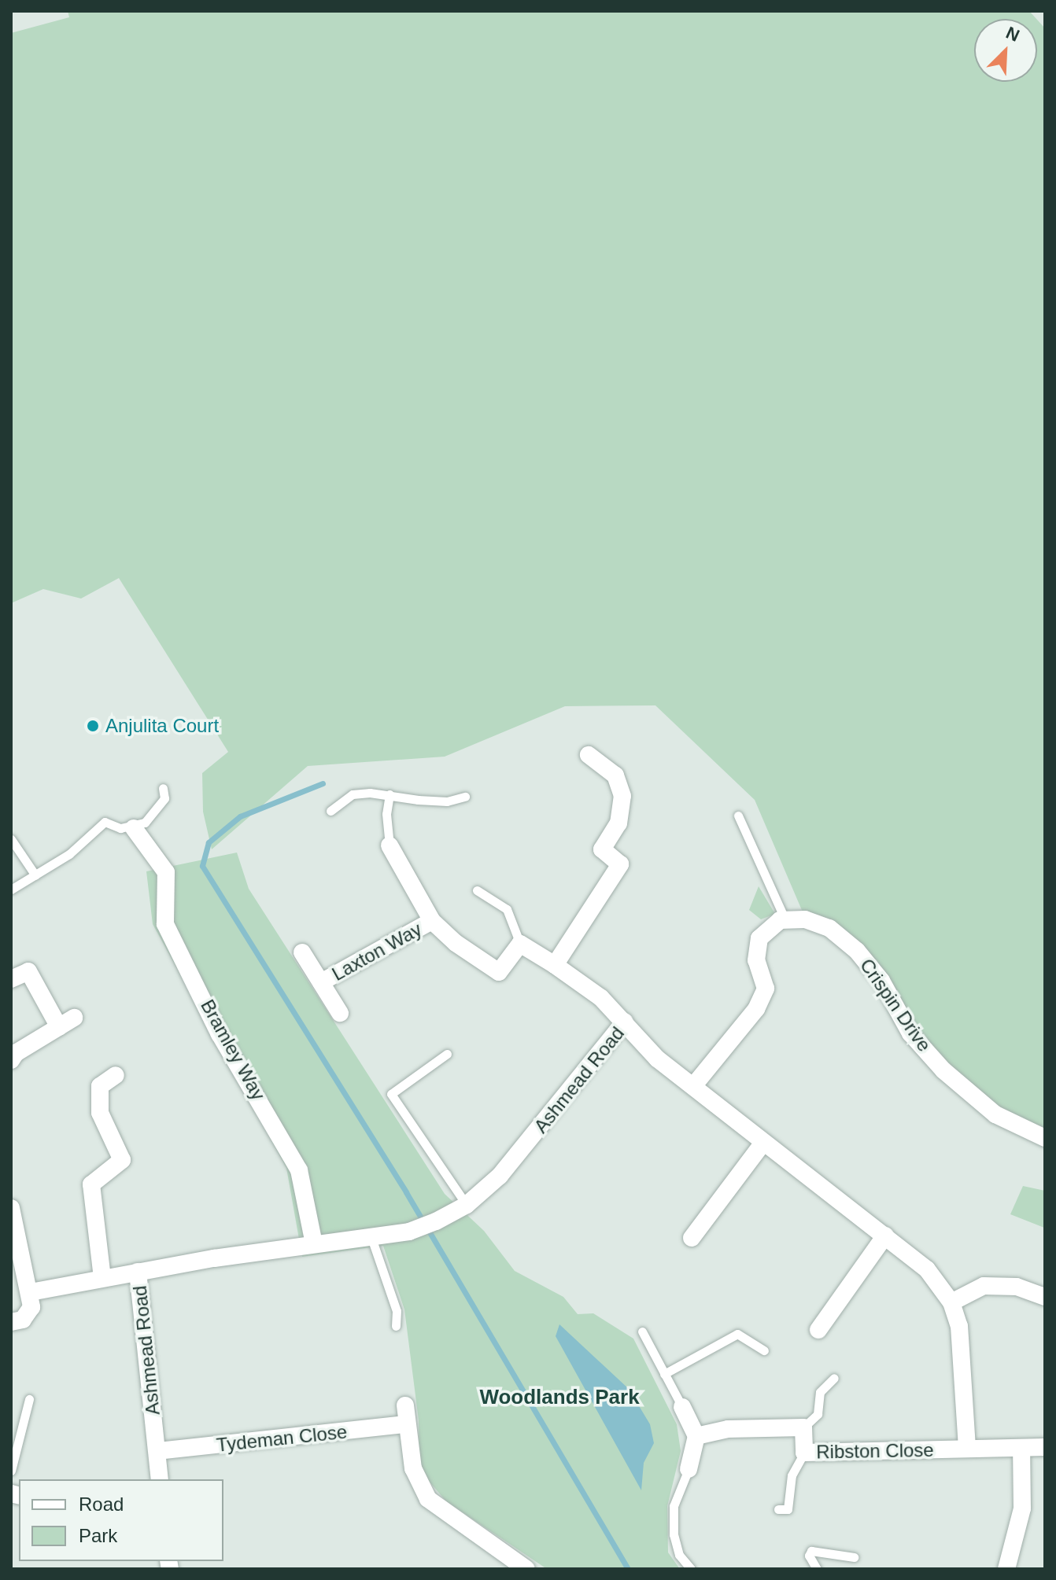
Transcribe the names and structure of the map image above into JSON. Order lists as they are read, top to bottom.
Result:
{
  "streets": {
    "street": [
      "Laxton Way",
      "Crispin Drive",
      "Bramley Way",
      "Ashmead Road",
      "Tydeman Close",
      "Ribston Close"
    ]
  },
  "crossings": [
    ["Bramley Way", "Ashmead Road"],
    ["Ashmead Road", "Tydeman Close"],
    ["Ashmead Road", "Ribston Close"]
  ],
  "districts": ["Woodlands Park"],
  "places": ["Anjulita Court"],
  "legend": ["Road", "Park"],
  "north": "top right"
}
